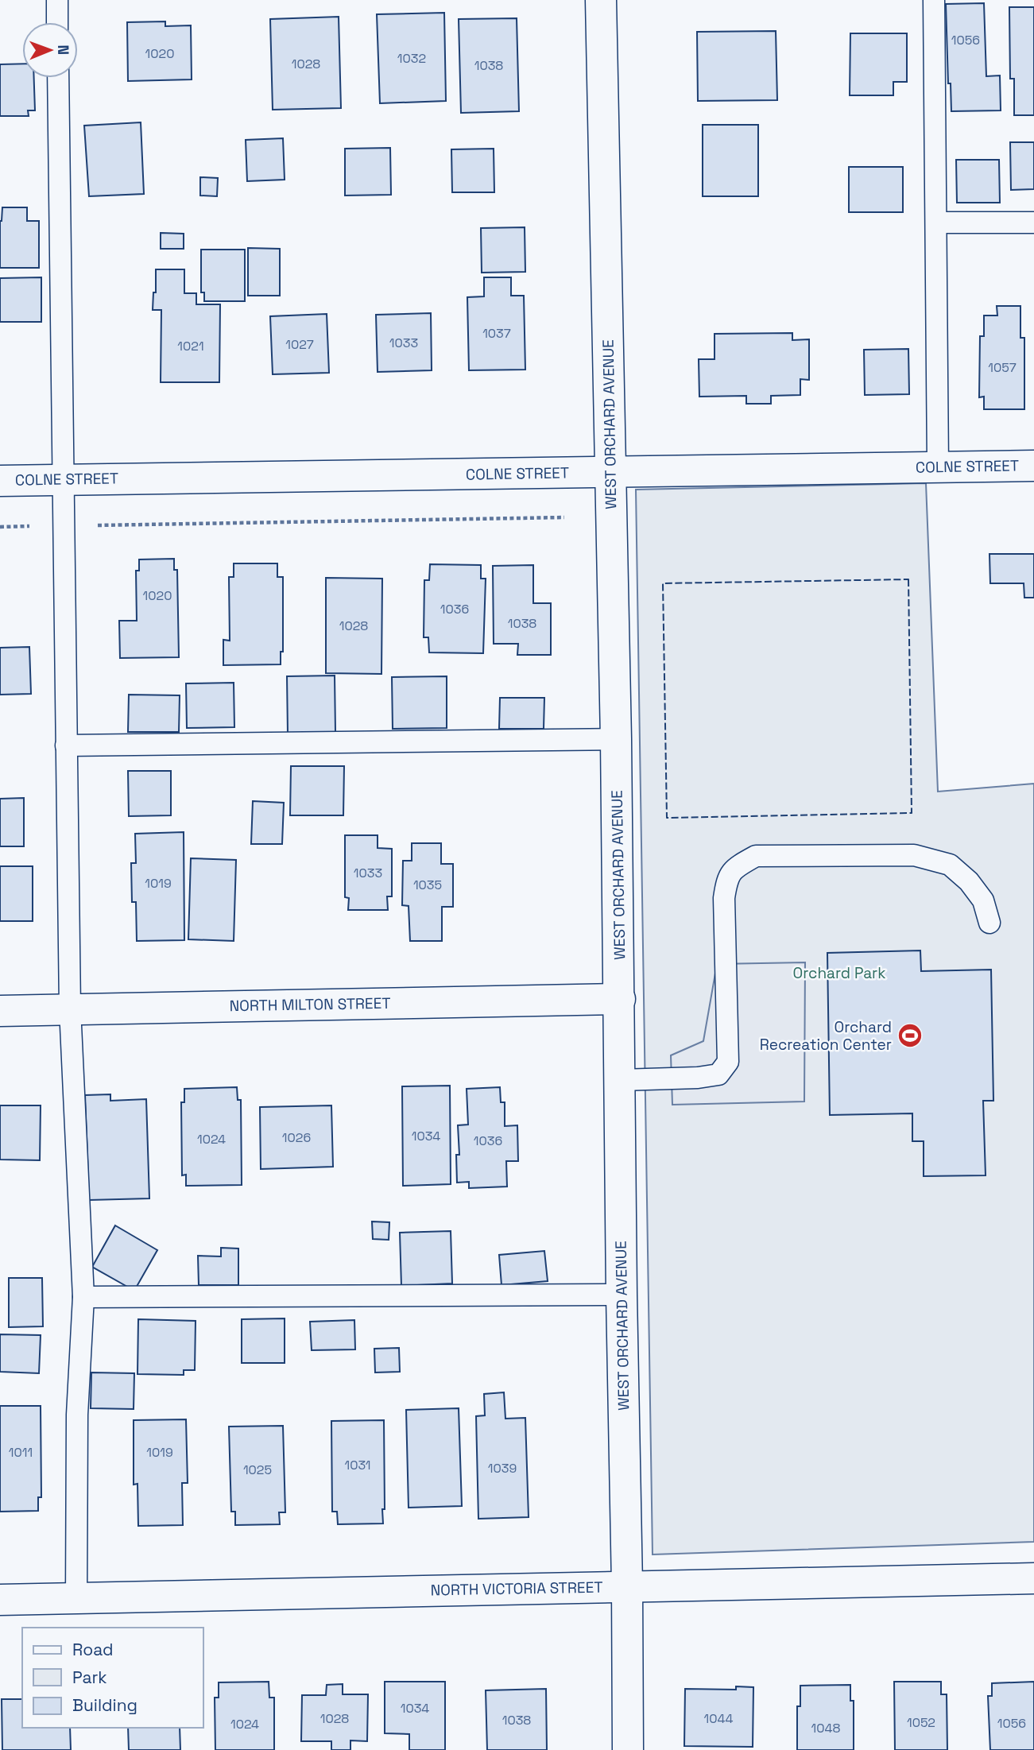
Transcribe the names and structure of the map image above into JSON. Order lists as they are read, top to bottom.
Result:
{
  "streets": {
    "street": [
      "WEST ORCHARD AVENUE",
      "COLNE STREET",
      "NORTH MILTON STREET",
      "NORTH VICTORIA STREET"
    ]
  },
  "crossings": [
    ["WEST ORCHARD AVENUE", "COLNE STREET"],
    ["WEST ORCHARD AVENUE", "NORTH MILTON STREET"],
    ["WEST ORCHARD AVENUE", "NORTH VICTORIA STREET"]
  ],
  "parks": ["Orchard Park"],
  "places": {
    "sports": ["Orchard Recreation Center"]
  },
  "house_numbers": [
    "1056",
    "1020",
    "1032",
    "1028",
    "1038",
    "1037",
    "1033",
    "1027",
    "1021",
    "1057",
    "1020",
    "1036",
    "1038",
    "1028",
    "1033",
    "1019",
    "1035",
    "1034",
    "1026",
    "1024",
    "1036",
    "1011",
    "1019",
    "1031",
    "1039",
    "1025",
    "1034",
    "1028",
    "1044",
    "1038",
    "1052",
    "1056",
    "1024",
    "1048"
  ],
  "legend": ["Road", "Park", "Building"],
  "north": "right"
}
